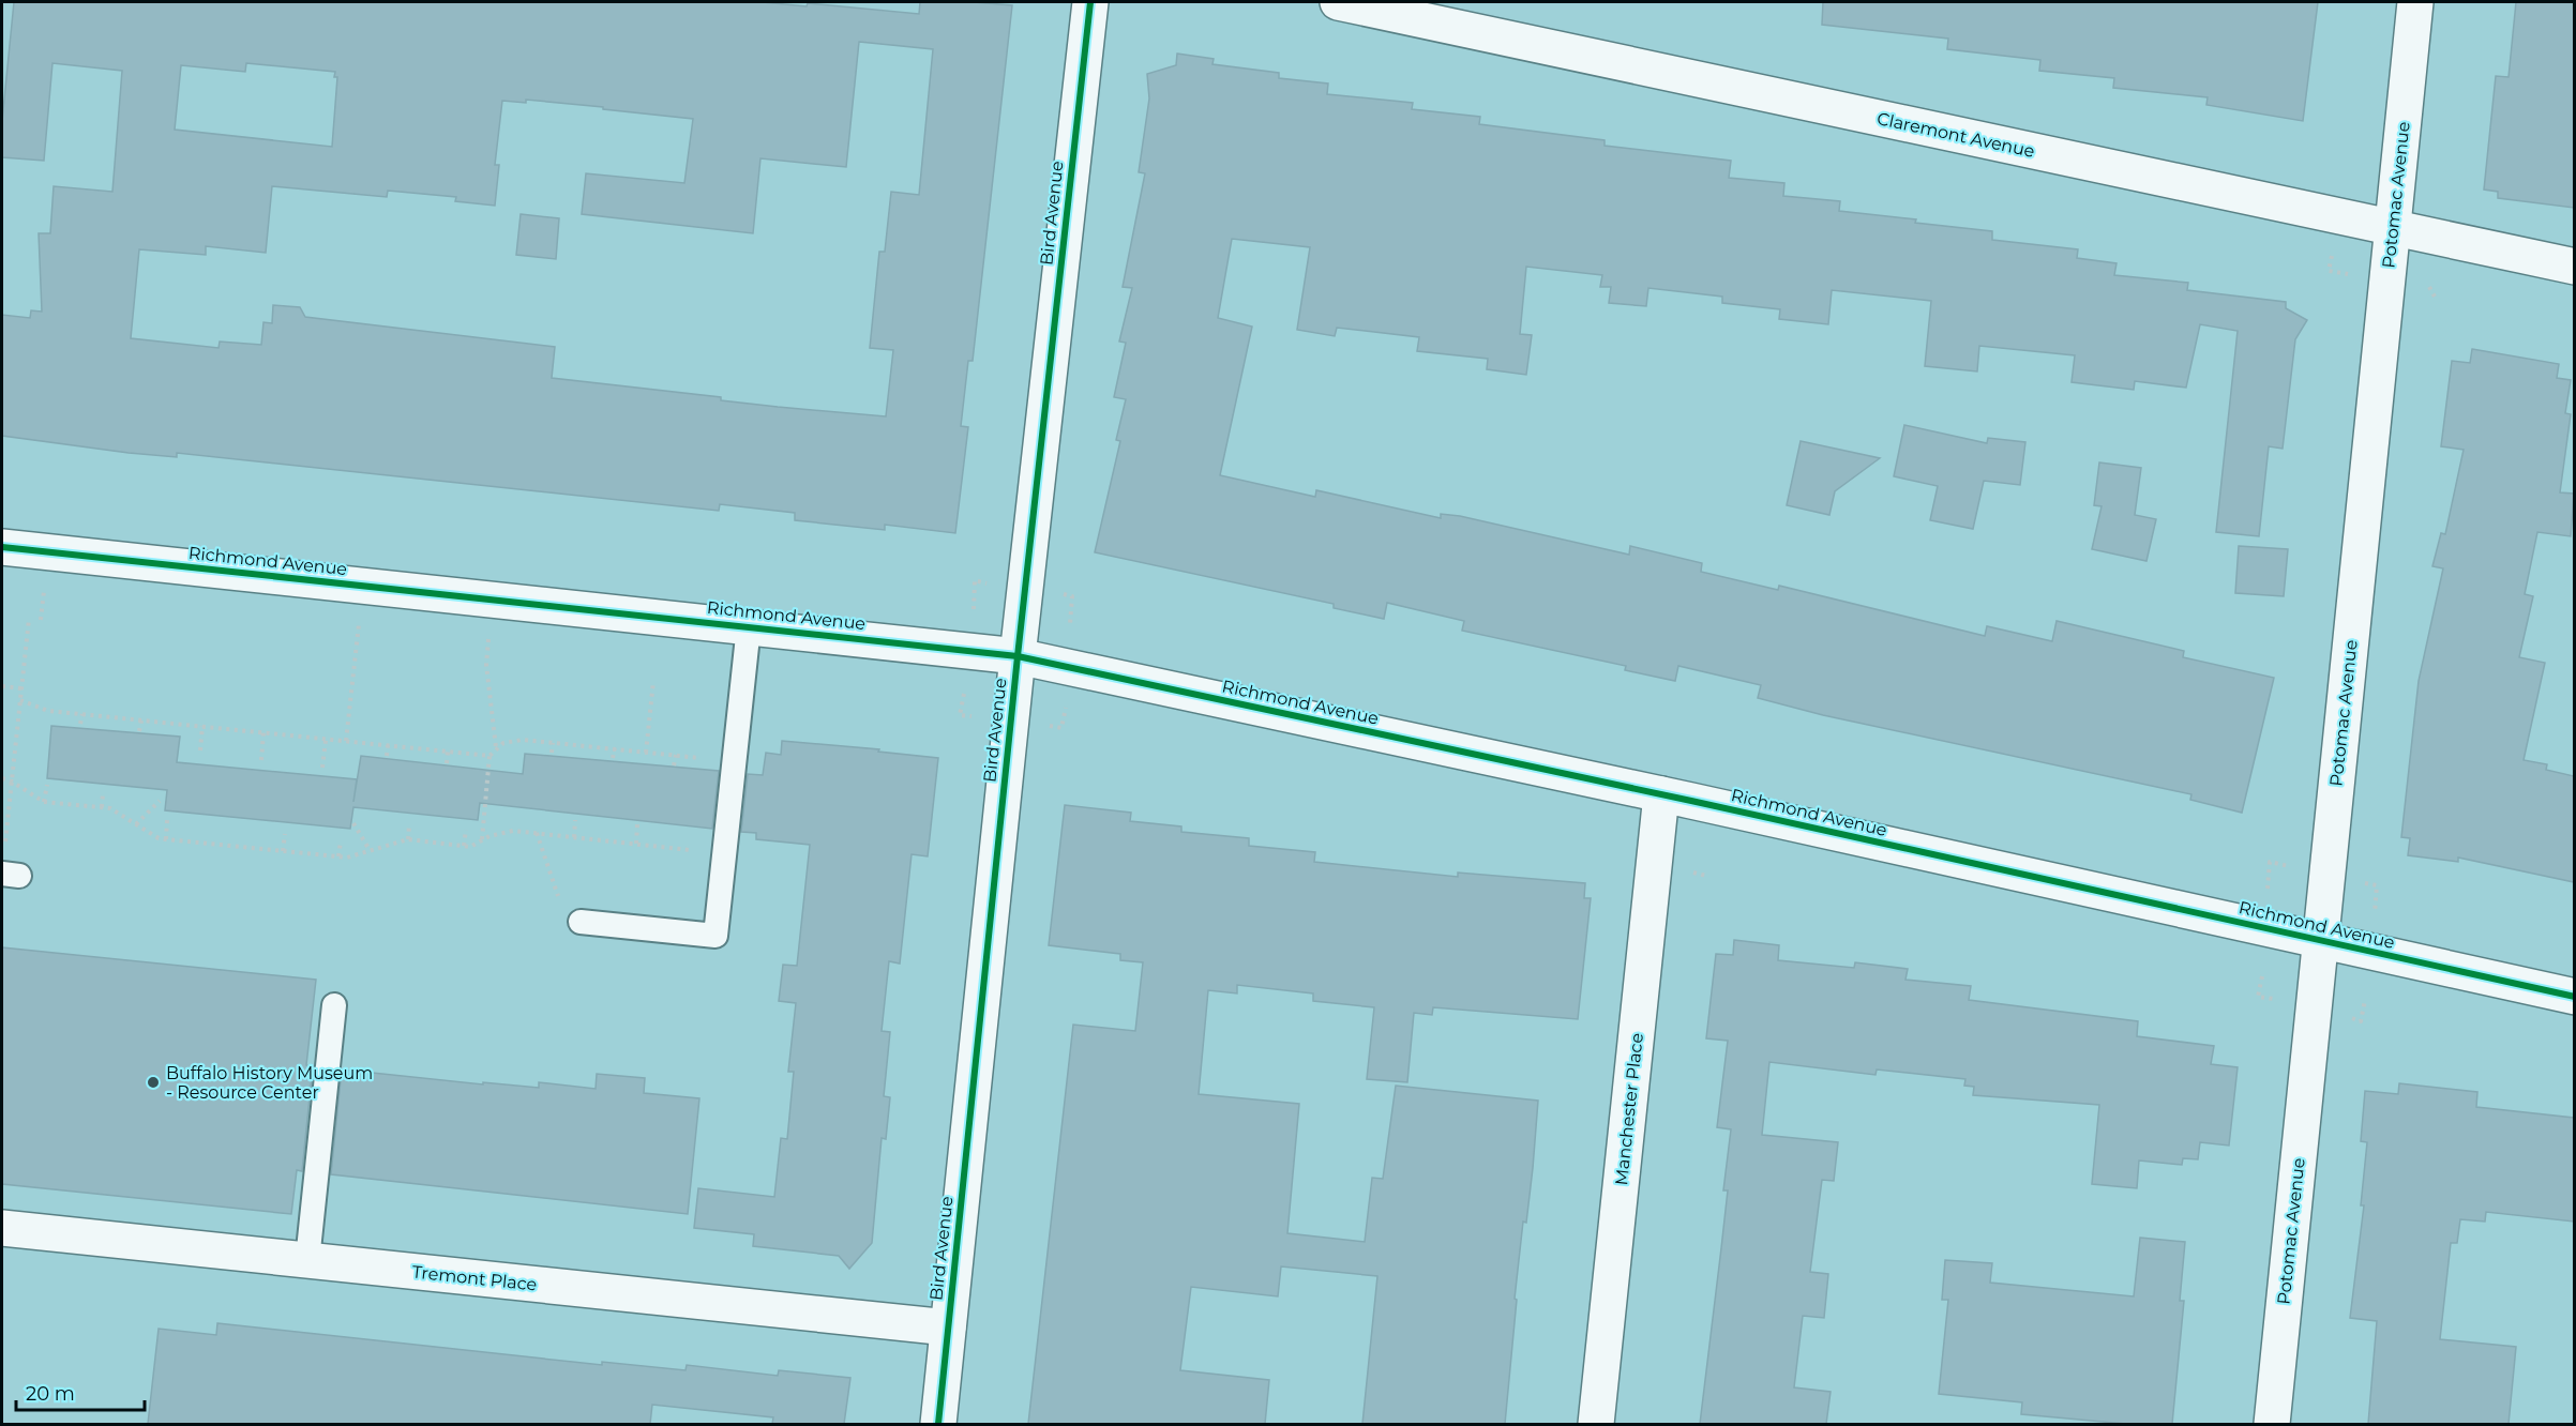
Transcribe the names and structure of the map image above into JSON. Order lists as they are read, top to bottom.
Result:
{
  "streets": {
    "street": [
      "Claremont Avenue",
      "Potomac Avenue",
      "Bird Avenue",
      "Richmond Avenue",
      "Manchester Place",
      "Tremont Place"
    ]
  },
  "crossings": [
    ["Claremont Avenue", "Potomac Avenue"],
    ["Potomac Avenue", "Richmond Avenue"],
    ["Bird Avenue", "Richmond Avenue"],
    ["Bird Avenue", "Tremont Place"],
    ["Richmond Avenue", "Manchester Place"]
  ],
  "places": ["Buffalo History Museum - Resource Center"],
  "scale_bar": "20 m"
}
